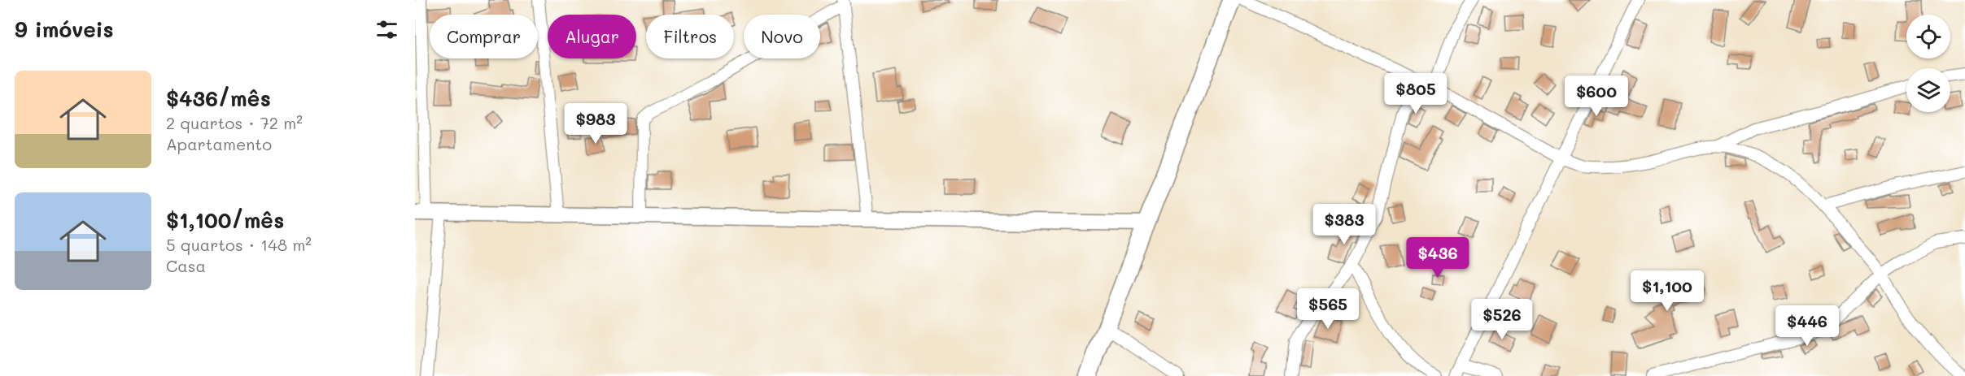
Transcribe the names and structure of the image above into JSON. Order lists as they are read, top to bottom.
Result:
{
  "page": {
    "heading": "9 imóveis",
    "chip": [
      "Comprar",
      "Alugar",
      "Filtros",
      "Novo"
    ],
    "list": [
      {
        "name": "$436/mês",
        "note": "2 quartos · 72 m² · Apartamento"
      },
      {
        "name": "$1,100/mês",
        "note": "5 quartos · 148 m² · Casa"
      }
    ],
    "price": [
      "$805",
      "$600",
      "$983",
      "$383",
      "$436",
      "$1,100",
      "$565",
      "$526",
      "$446"
    ]
  }
}
